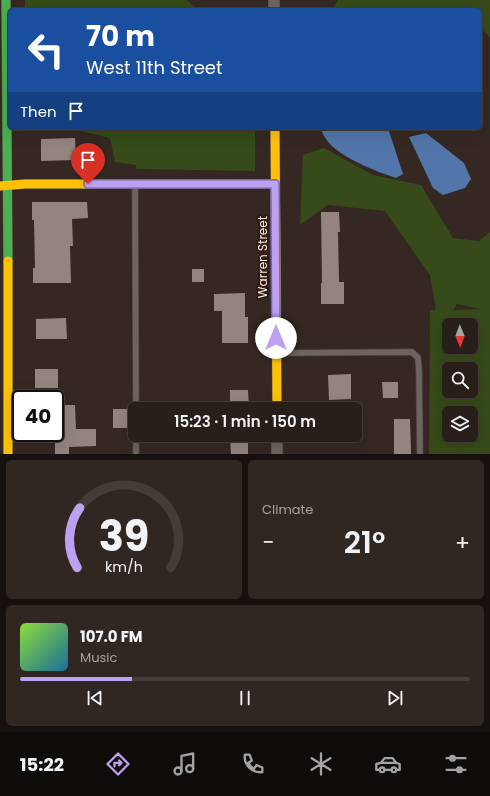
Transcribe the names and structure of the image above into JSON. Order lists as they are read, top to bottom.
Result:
{
  "streets": {
    "street": ["Warren Street"]
  },
  "north": "bottom",
  "page": {
    "turn": ["70 m", "West 11th Street"],
    "then": "Then",
    "limit": "40",
    "trip": "15:23 · 1 min · 150 m",
    "tile": "Climate",
    "heat": ["−", "21°", "+"],
    "song": ["107.0 FM", "Music"],
    "tabs": "15:22",
    "gauge": ["39", "km/h"]
  }
}
